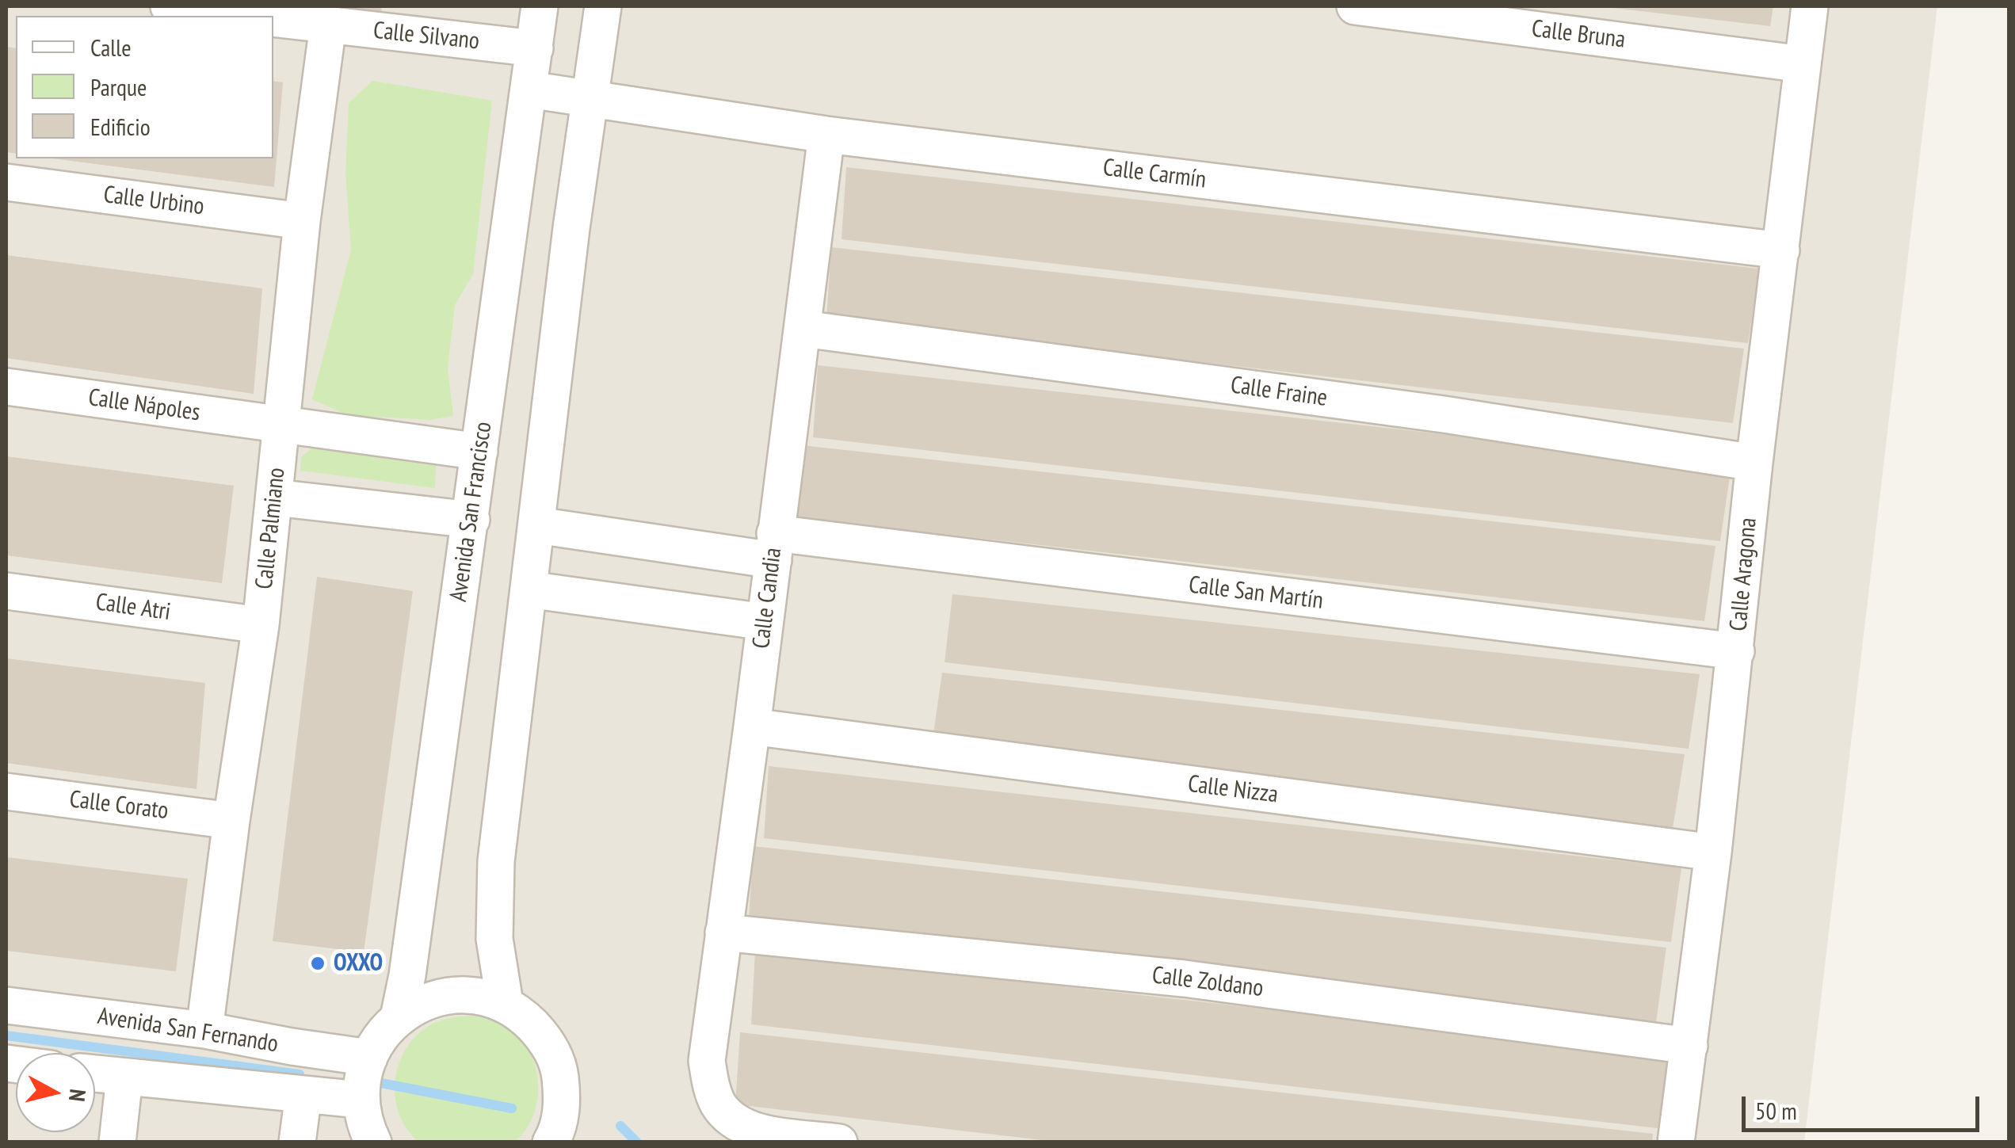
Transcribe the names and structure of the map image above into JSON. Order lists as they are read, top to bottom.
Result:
{
  "streets": {
    "street": [
      "Calle Bruna",
      "Calle Silvano",
      "Calle Carmín",
      "Calle Urbino",
      "Calle Fraine",
      "Calle Nápoles",
      "Avenida San Francisco",
      "Calle Palmiano",
      "Calle Aragona",
      "Calle San Martín",
      "Calle Candia",
      "Calle Atri",
      "Calle Nizza",
      "Calle Corato",
      "Calle Zoldano",
      "Avenida San Fernando"
    ]
  },
  "crossings": [
    ["Calle Bruna", "Calle Aragona"],
    ["Calle Silvano", "Avenida San Francisco"],
    ["Calle Silvano", "Calle Palmiano"],
    ["Calle Carmín", "Avenida San Francisco"],
    ["Calle Carmín", "Calle Aragona"],
    ["Calle Carmín", "Calle Candia"],
    ["Calle Urbino", "Calle Palmiano"],
    ["Calle Fraine", "Calle Aragona"],
    ["Calle Fraine", "Calle Candia"],
    ["Calle Nápoles", "Avenida San Francisco"],
    ["Calle Nápoles", "Calle Palmiano"],
    ["Calle Palmiano", "Calle Atri"],
    ["Calle Palmiano", "Calle Corato"],
    ["Calle Palmiano", "Avenida San Fernando"],
    ["Calle Aragona", "Calle San Martín"],
    ["Calle Aragona", "Calle Nizza"],
    ["Calle Aragona", "Calle Zoldano"],
    ["Calle San Martín", "Calle Candia"],
    ["Calle Candia", "Calle Nizza"],
    ["Calle Candia", "Calle Zoldano"]
  ],
  "places": ["OXXO"],
  "legend": ["Calle", "Parque", "Edificio"],
  "scale_bar": "50 m",
  "north": "right"
}
